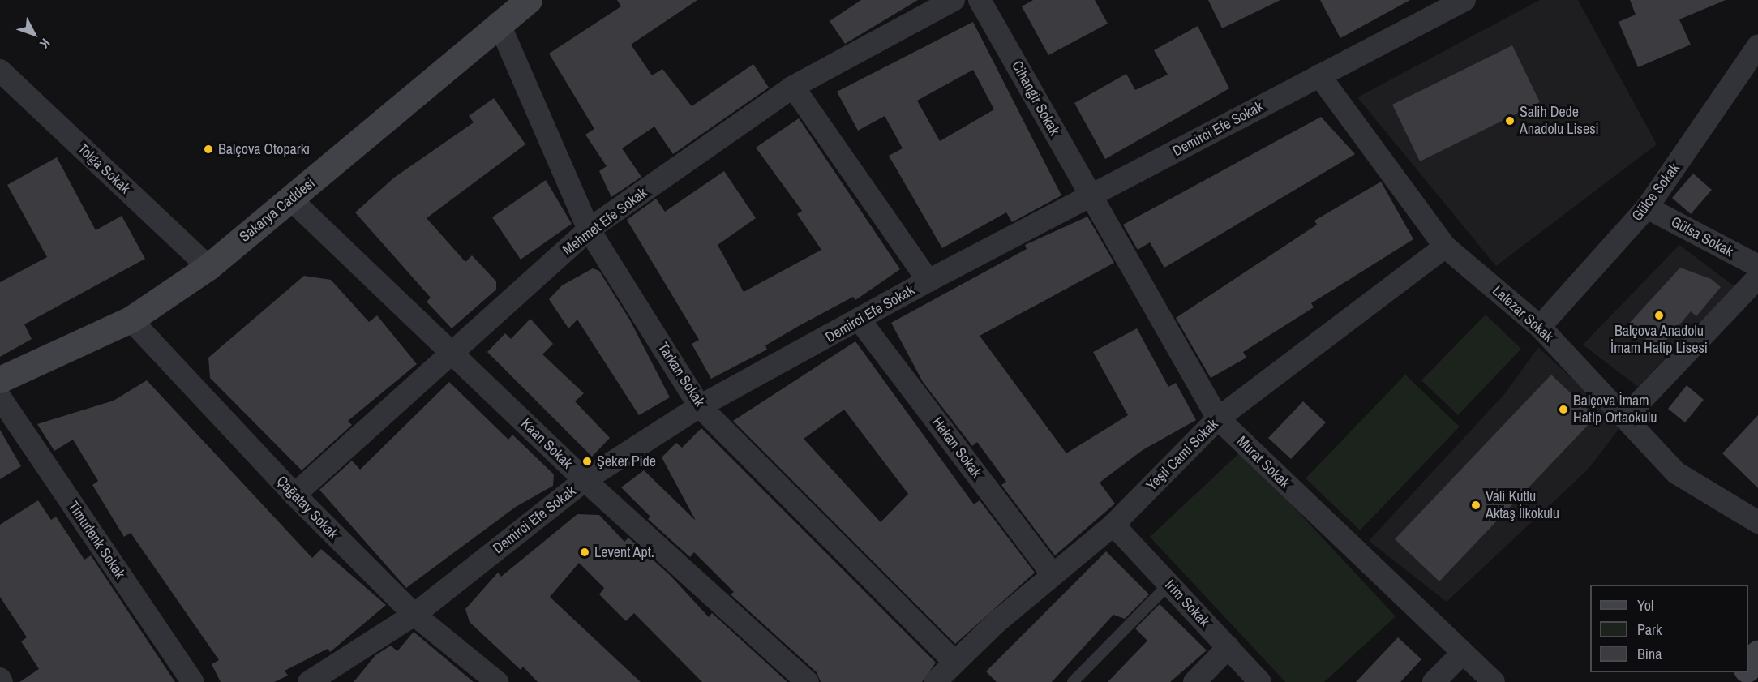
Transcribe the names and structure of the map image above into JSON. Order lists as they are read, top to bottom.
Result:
{
  "streets": {
    "main road": ["Sakarya Caddesi"],
    "street": [
      "Cihangir Sokak",
      "Demirci Efe Sokak",
      "Tolga Sokak",
      "Gülce Sokak",
      "Mehmet Efe Sokak",
      "Gülsa Sokak",
      "Lalezar Sokak",
      "Tarkan Sokak",
      "Kaan Sokak",
      "Hakan Sokak",
      "Yeşil Cami Sokak",
      "Murat Sokak",
      "Çağatay Sokak",
      "Timurlenk Sokak",
      "Irim Sokak"
    ]
  },
  "crossings": [
    ["Cihangir Sokak", "Demirci Efe Sokak"],
    ["Cihangir Sokak", "Murat Sokak"],
    ["Demirci Efe Sokak", "Lalezar Sokak"],
    ["Demirci Efe Sokak", "Tarkan Sokak"],
    ["Demirci Efe Sokak", "Kaan Sokak"],
    ["Demirci Efe Sokak", "Hakan Sokak"],
    ["Demirci Efe Sokak", "Murat Sokak"],
    ["Demirci Efe Sokak", "Çağatay Sokak"],
    ["Tolga Sokak", "Sakarya Caddesi"],
    ["Gülce Sokak", "Gülsa Sokak"],
    ["Gülce Sokak", "Lalezar Sokak"],
    ["Sakarya Caddesi", "Tarkan Sokak"],
    ["Sakarya Caddesi", "Kaan Sokak"],
    ["Sakarya Caddesi", "Çağatay Sokak"],
    ["Mehmet Efe Sokak", "Tarkan Sokak"],
    ["Mehmet Efe Sokak", "Kaan Sokak"],
    ["Mehmet Efe Sokak", "Çağatay Sokak"],
    ["Lalezar Sokak", "Yeşil Cami Sokak"],
    ["Tarkan Sokak", "Yeşil Cami Sokak"],
    ["Hakan Sokak", "Yeşil Cami Sokak"],
    ["Yeşil Cami Sokak", "Murat Sokak"],
    ["Yeşil Cami Sokak", "Irim Sokak"]
  ],
  "places": [
    "Salih Dede Anadolu Lisesi",
    "Balçova Otoparkı",
    "Balçova Anadolu İmam Hatip Lisesi",
    "Balçova İmam Hatip Ortaokulu",
    "Şeker Pide",
    "Vali Kutlu Aktaş İlkokulu",
    "Levent Apt."
  ],
  "legend": ["Yol", "Park", "Bina"],
  "north": "bottom right"
}
